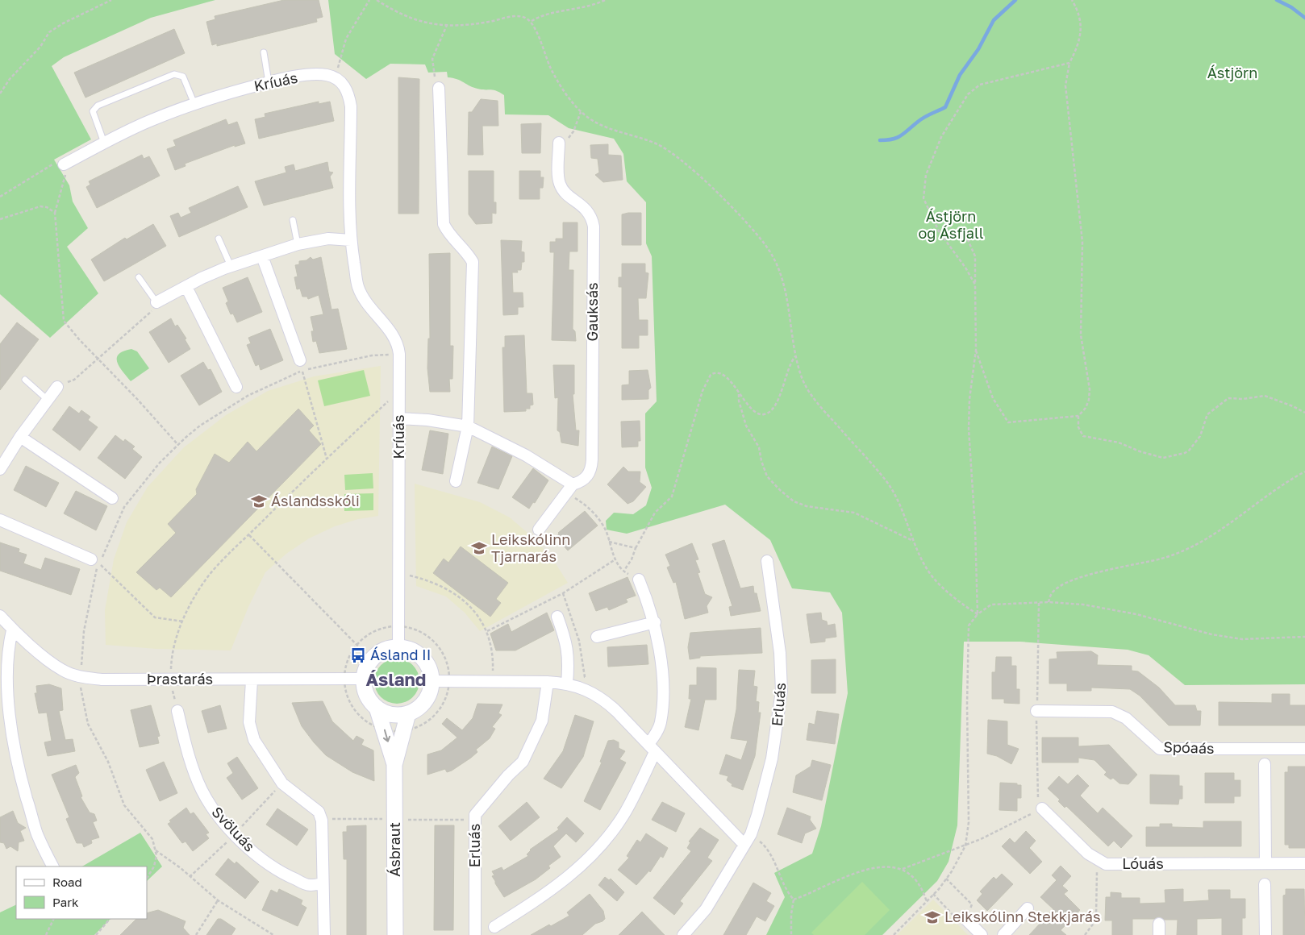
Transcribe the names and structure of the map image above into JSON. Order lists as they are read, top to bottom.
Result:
{
  "streets": {
    "street": [
      "Kríuás",
      "Gauksás",
      "Þrastarás",
      "Erluás",
      "Spóaás",
      "Svöluás",
      "Ásbraut",
      "Lóuás"
    ]
  },
  "crossings": [
    ["Kríuás", "Þrastarás"],
    ["Kríuás", "Ásbraut"],
    ["Þrastarás", "Ásbraut"]
  ],
  "districts": ["Ásland"],
  "parks": ["Ástjörn", "Ástjörn og Ásfjall"],
  "places": {
    "school or university": ["Áslandsskóli", "Leikskólinn Tjarnarás", "Leikskólinn Stekkjarás"],
    "bus stop": ["Ásland II"]
  },
  "legend": ["Road", "Park"]
}
